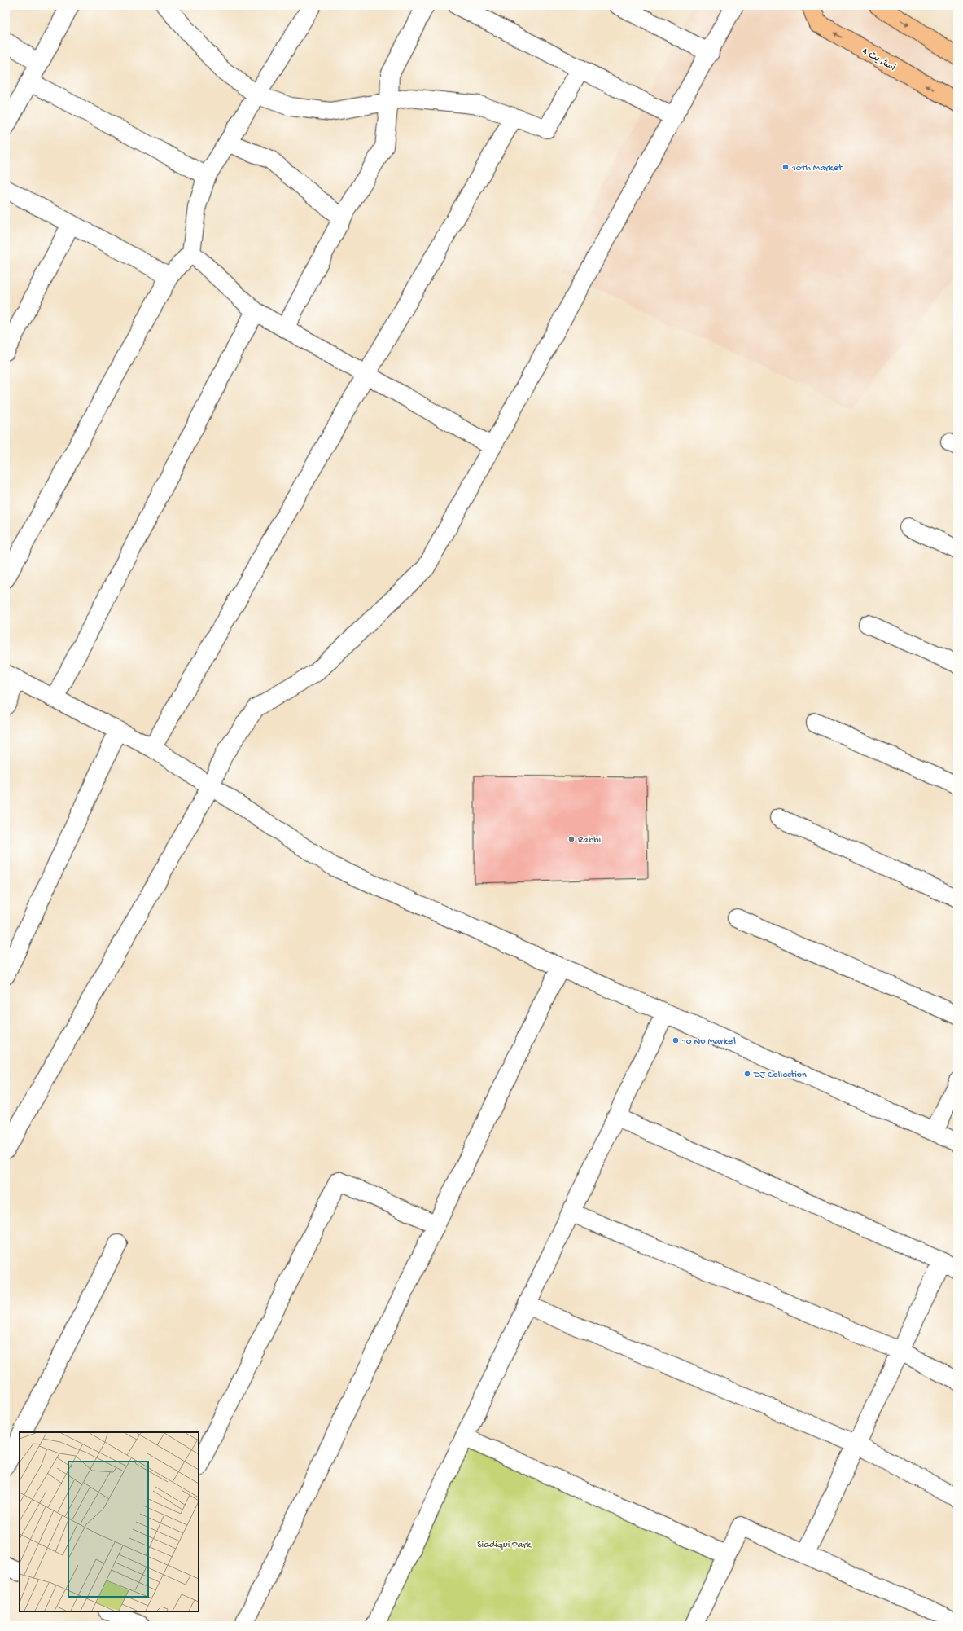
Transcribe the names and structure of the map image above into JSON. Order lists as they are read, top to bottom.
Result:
{
  "streets": {
    "main road": ["اسٹریٹ 4"]
  },
  "parks": ["Siddiqui Park"],
  "places": [
    "10th Market",
    "Rabbi",
    "10 No Market",
    "DJ Collection"
  ]
}
